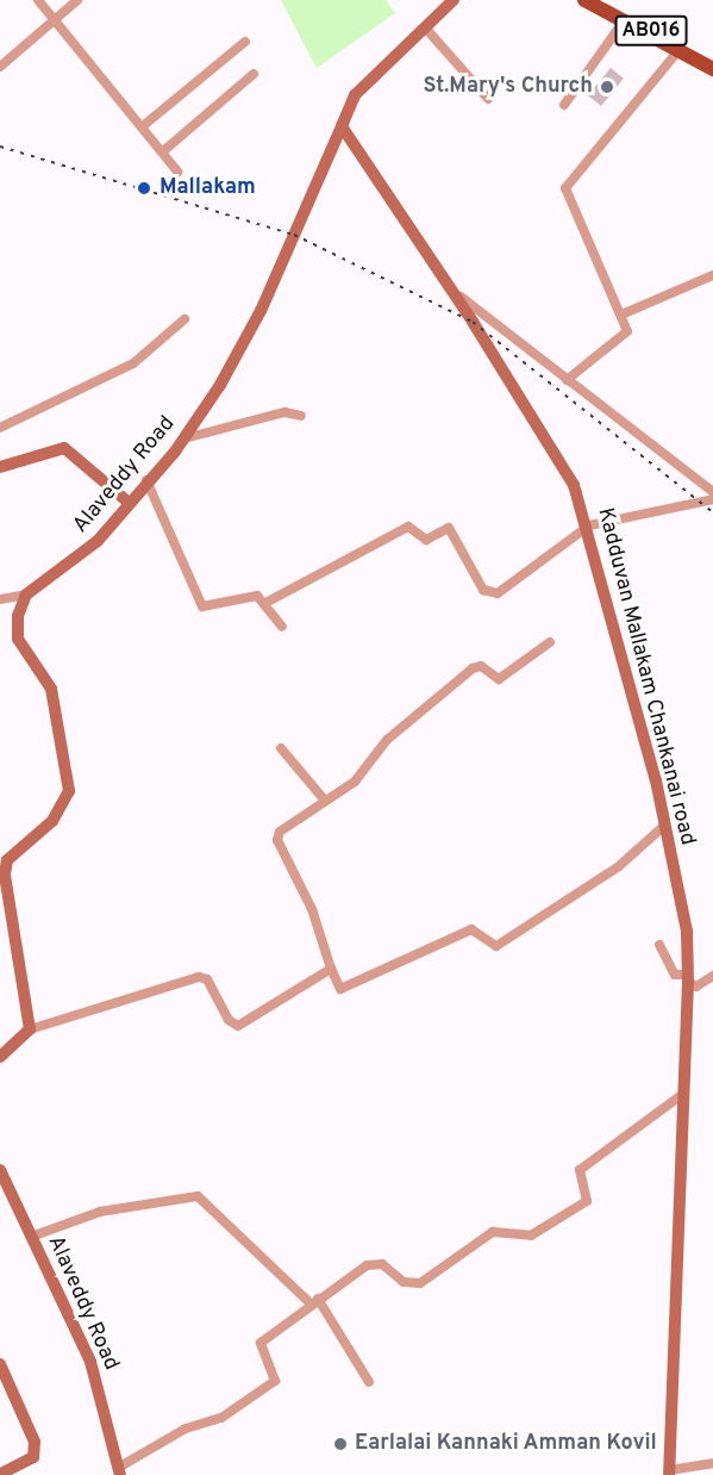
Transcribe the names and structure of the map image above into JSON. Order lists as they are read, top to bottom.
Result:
{
  "streets": {
    "main road": ["AB016"],
    "street": ["Alaveddy Road", "Kadduvan Mallakam Chankanai road"]
  },
  "crossings": [
    ["Alaveddy Road", "Kadduvan Mallakam Chankanai road"]
  ],
  "places": ["St.Mary's Church", "Mallakam", "Earlalai Kannaki Amman Kovil"]
}
